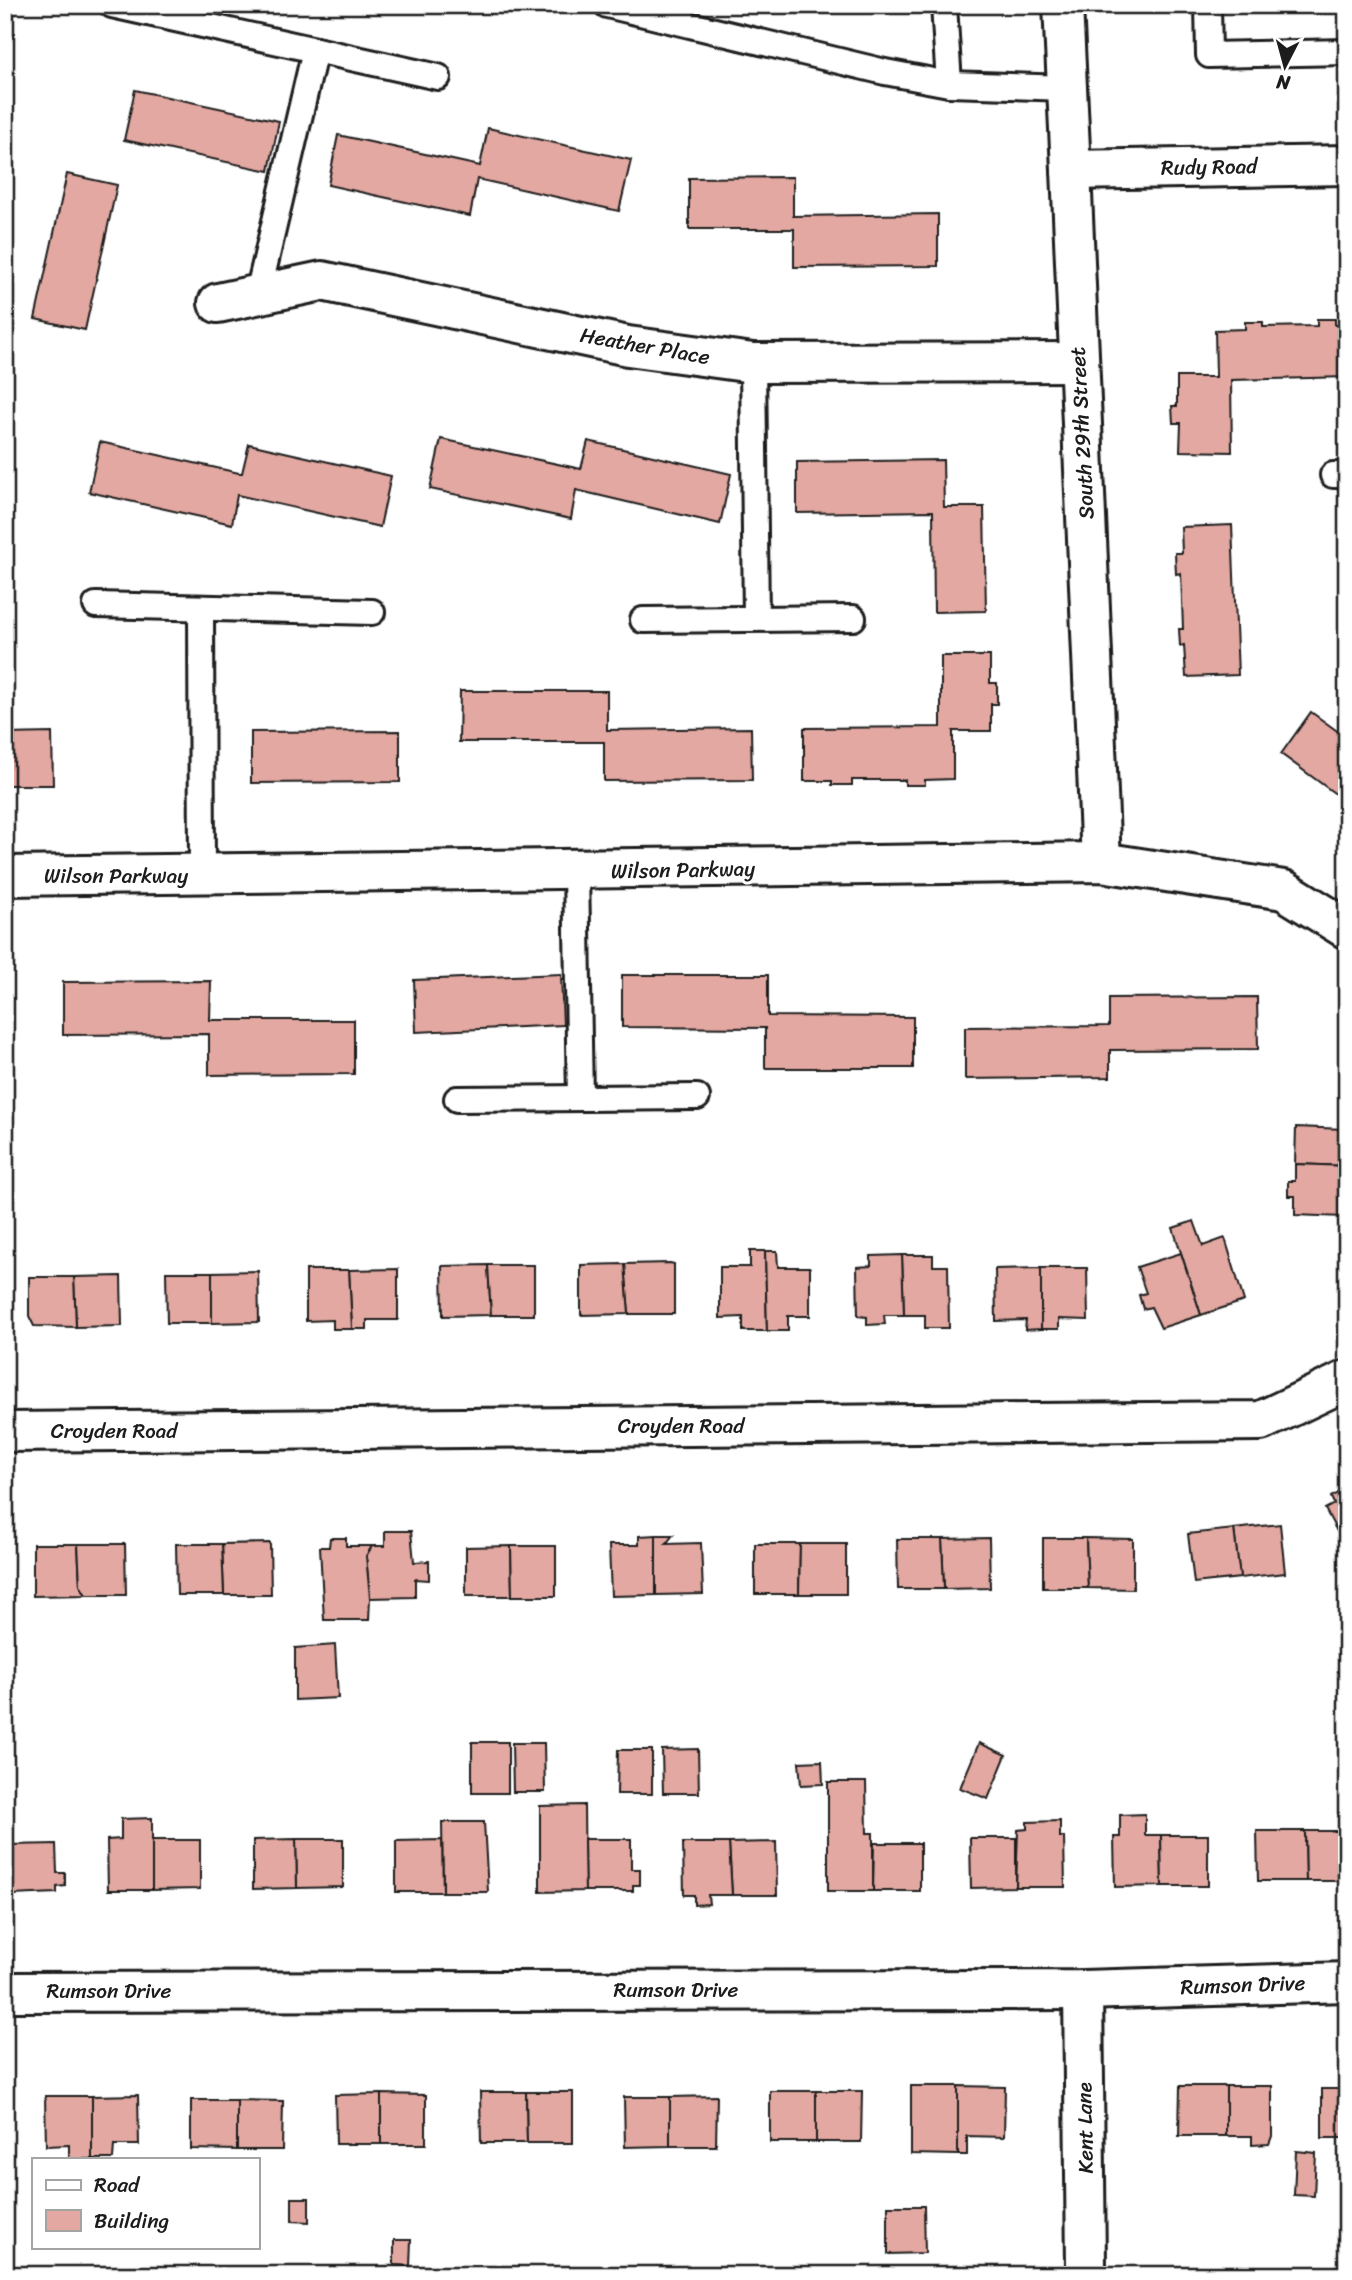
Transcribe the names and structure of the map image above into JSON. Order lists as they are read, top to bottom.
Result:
{
  "streets": {
    "street": [
      "Rudy Road",
      "Heather Place",
      "South 29th Street",
      "Wilson Parkway",
      "Croyden Road",
      "Rumson Drive",
      "Kent Lane"
    ]
  },
  "crossings": [
    ["Rudy Road", "South 29th Street"],
    ["Heather Place", "South 29th Street"],
    ["South 29th Street", "Wilson Parkway"],
    ["Rumson Drive", "Kent Lane"]
  ],
  "legend": ["Road", "Building"],
  "north": "bottom"
}
